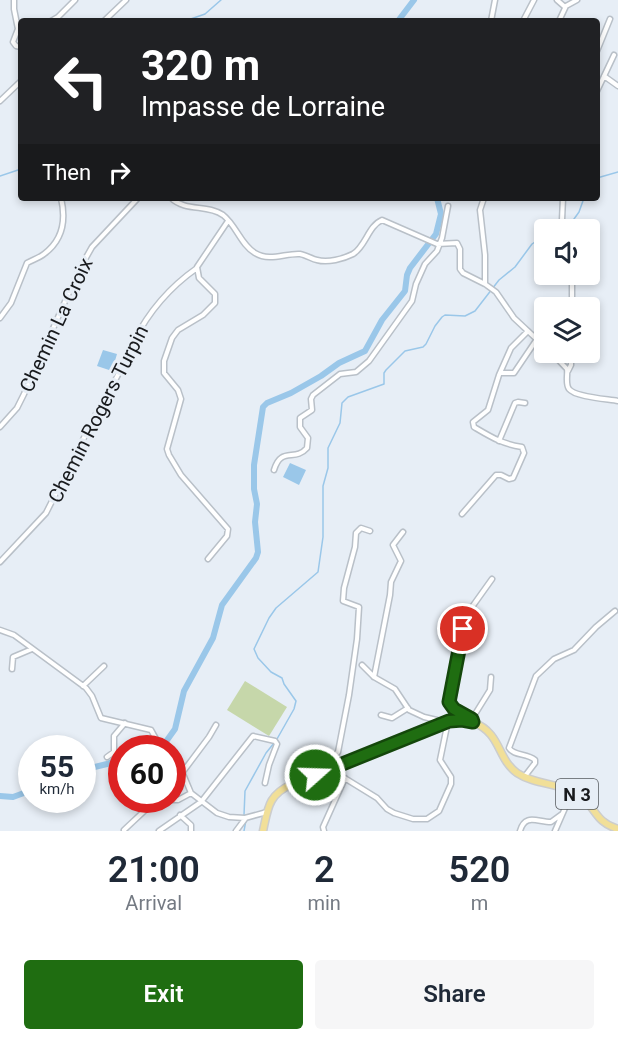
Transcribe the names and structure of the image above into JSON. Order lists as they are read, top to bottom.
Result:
{
  "streets": {
    "main road": ["N 3"],
    "street": ["Chemin La Croix", "Chemin Rogers Turpin"]
  },
  "page": {
    "turn": ["320 m", "Impasse de Lorraine"],
    "then": "Then",
    "speed": "55 km/h",
    "limit": "60",
    "eta": [
      "21:00",
      "Arrival",
      "2",
      "min",
      "520",
      "m"
    ],
    "buttons": ["Exit", "Share"]
  }
}
